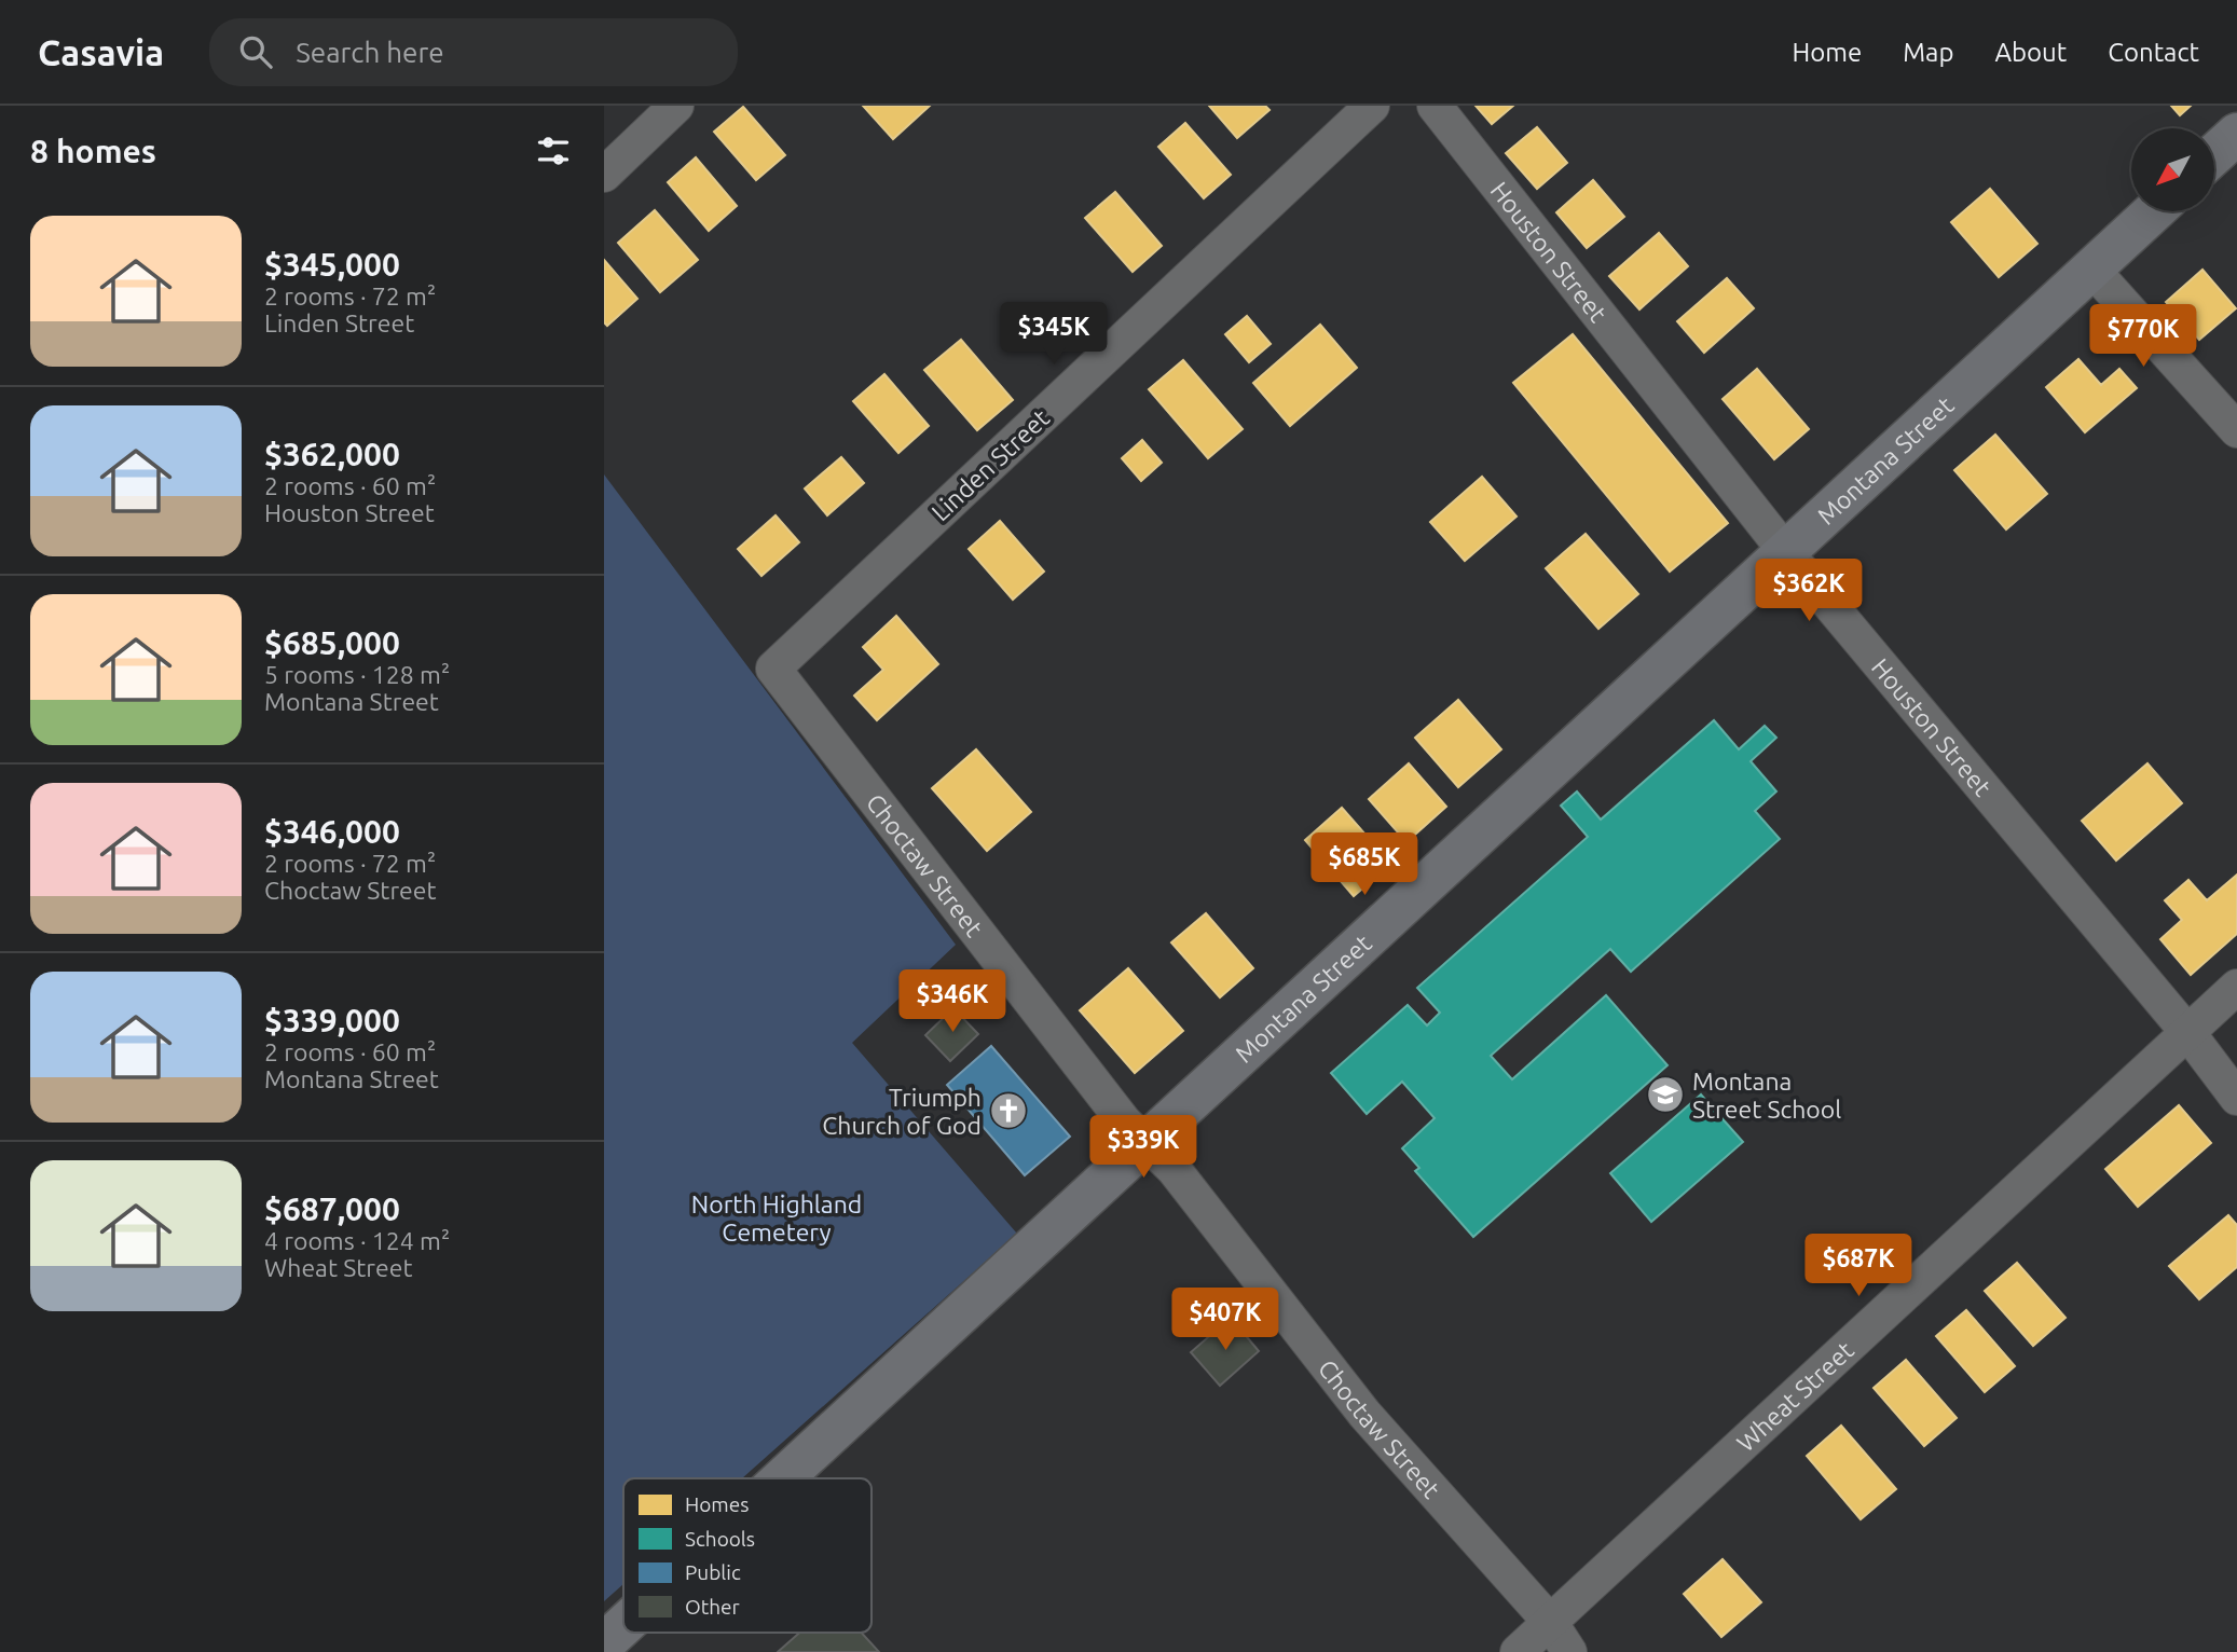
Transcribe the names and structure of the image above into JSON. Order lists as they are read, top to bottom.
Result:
{
  "streets": {
    "street": [
      "Houston Street",
      "Montana Street",
      "Linden Street",
      "Choctaw Street",
      "Wheat Street"
    ]
  },
  "crossings": [
    ["Houston Street", "Montana Street"],
    ["Houston Street", "Wheat Street"],
    ["Montana Street", "Choctaw Street"],
    ["Linden Street", "Choctaw Street"],
    ["Choctaw Street", "Wheat Street"]
  ],
  "parks": ["North Highland Cemetery"],
  "places": {
    "school or university": ["Montana Street School"],
    "church": ["Triumph Church of God"]
  },
  "legend": [
    "Homes",
    "Schools",
    "Public",
    "Other"
  ],
  "north": "bottom left",
  "page": {
    "header": "Casavia",
    "search": "Search here",
    "nav": [
      "Home",
      "Map",
      "About",
      "Contact"
    ],
    "heading": "8 homes",
    "list": [
      {
        "name": "$345,000",
        "note": "2 rooms · 72 m² · Linden Street"
      },
      {
        "name": "$362,000",
        "note": "2 rooms · 60 m² · Houston Street"
      },
      {
        "name": "$685,000",
        "note": "5 rooms · 128 m² · Montana Street"
      },
      {
        "name": "$346,000",
        "note": "2 rooms · 72 m² · Choctaw Street"
      },
      {
        "name": "$339,000",
        "note": "2 rooms · 60 m² · Montana Street"
      },
      {
        "name": "$687,000",
        "note": "4 rooms · 124 m² · Wheat Street"
      }
    ],
    "price": [
      "$345K",
      "$770K",
      "$362K",
      "$685K",
      "$346K",
      "$339K",
      "$687K",
      "$407K"
    ]
  }
}
